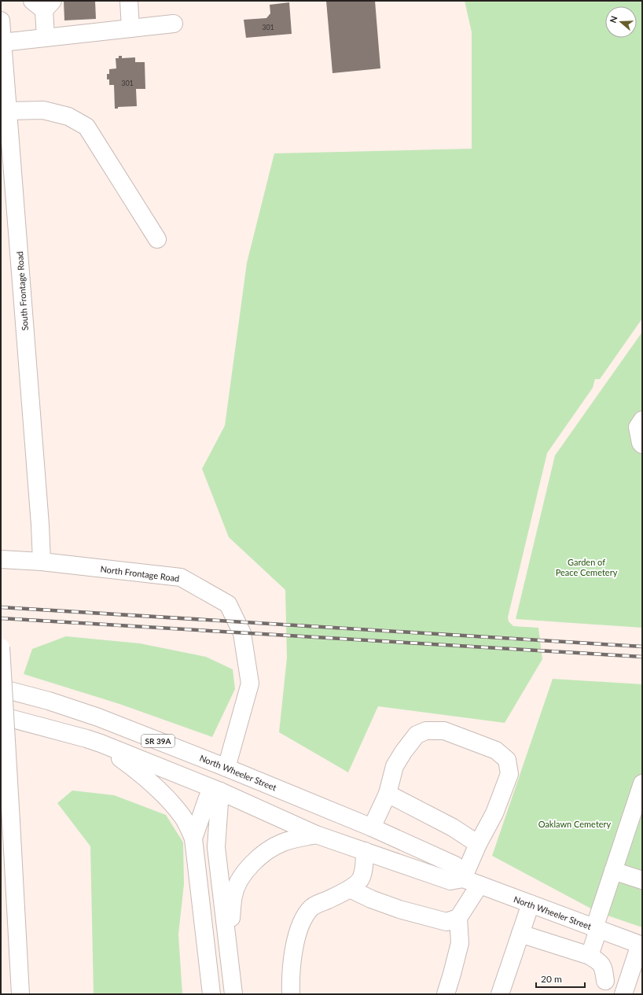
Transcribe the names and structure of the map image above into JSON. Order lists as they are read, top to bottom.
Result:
{
  "streets": {
    "main road": [
      "South Frontage Road",
      "North Frontage Road",
      "SR 39A",
      "North Wheeler Street"
    ]
  },
  "crossings": [
    ["South Frontage Road", "North Frontage Road"],
    ["North Frontage Road", "North Wheeler Street"]
  ],
  "parks": ["Garden of Peace Cemetery", "Oaklawn Cemetery"],
  "house_numbers": ["301", "301"],
  "scale_bar": "20 m",
  "north": "left"
}
